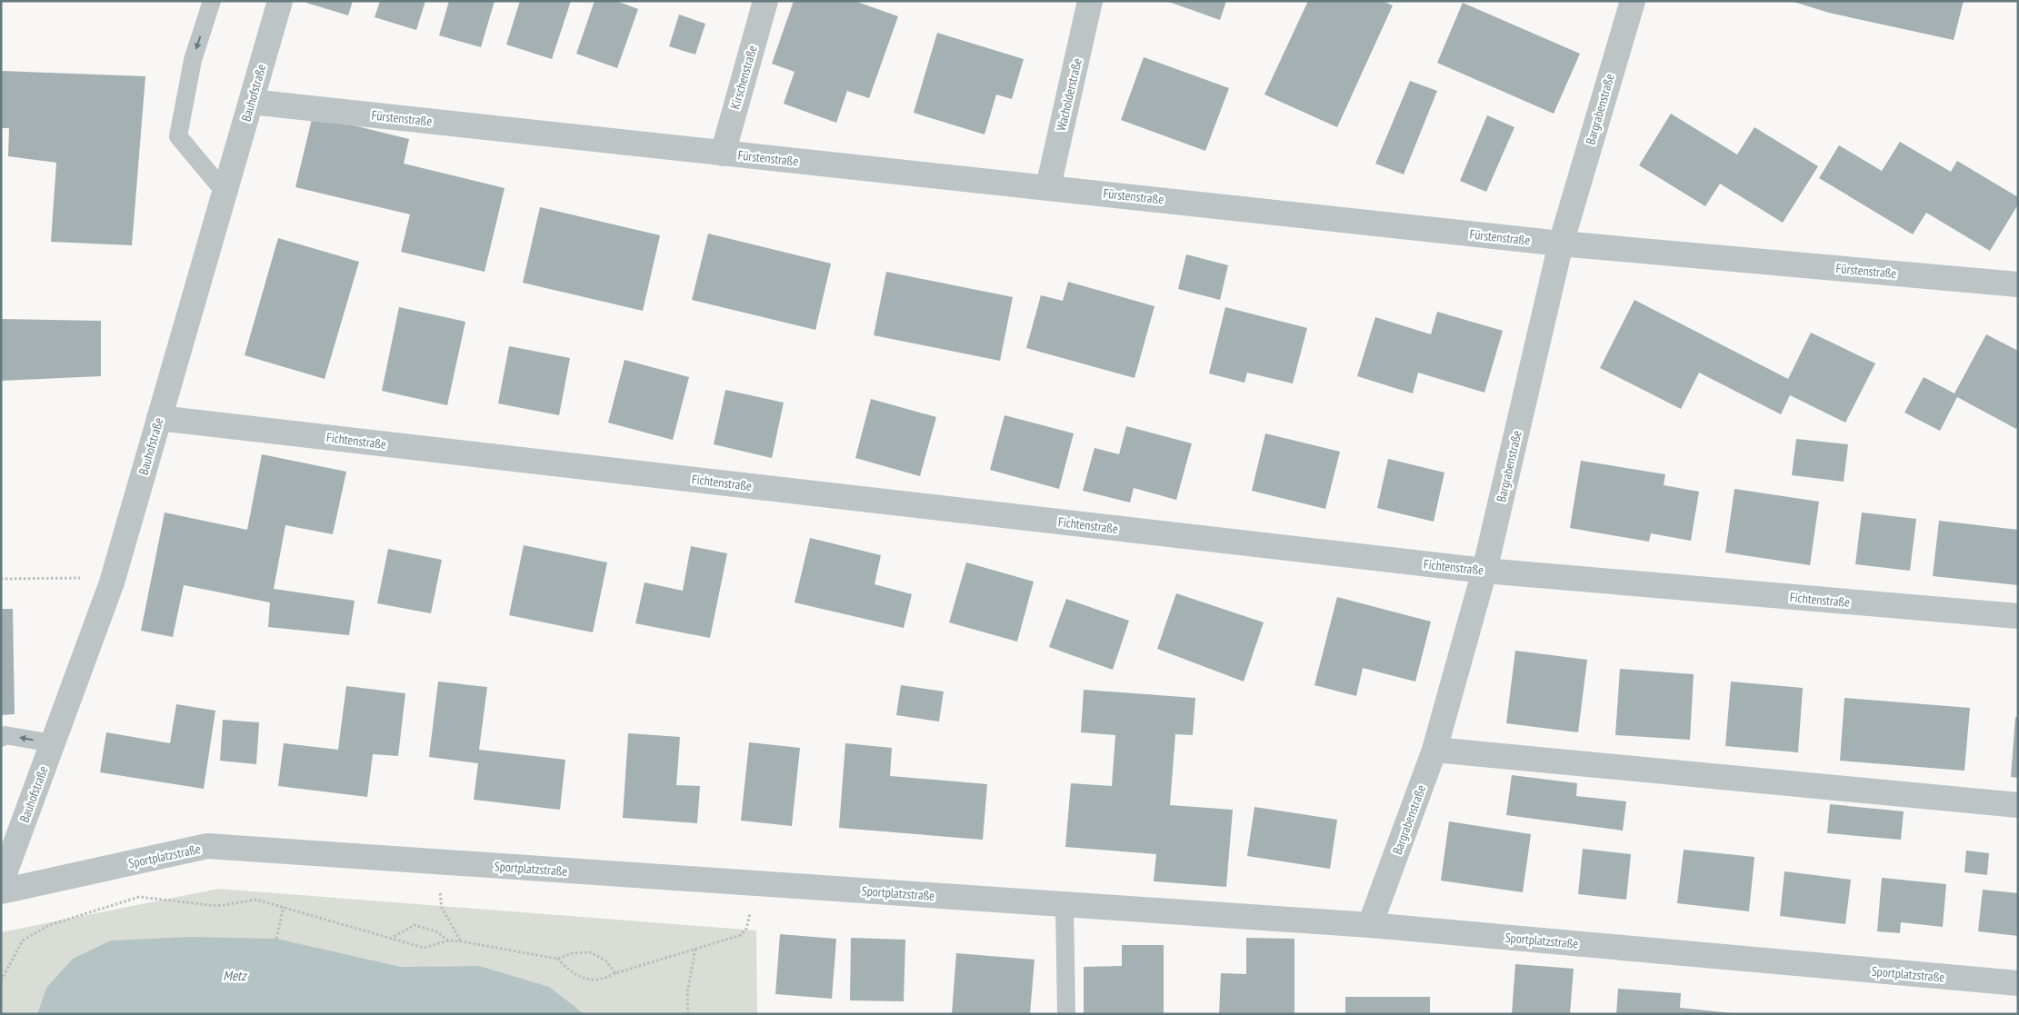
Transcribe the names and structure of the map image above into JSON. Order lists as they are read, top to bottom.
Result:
{
  "streets": {
    "street": [
      "Kirschenstraße",
      "Bauhofstraße",
      "Wacholderstraße",
      "Bargrabenstraße",
      "Fürstenstraße",
      "Fichtenstraße",
      "Sportplatzstraße"
    ]
  },
  "crossings": [
    ["Kirschenstraße", "Fürstenstraße"],
    ["Bauhofstraße", "Fürstenstraße"],
    ["Bauhofstraße", "Fichtenstraße"],
    ["Wacholderstraße", "Fürstenstraße"],
    ["Bargrabenstraße", "Fürstenstraße"],
    ["Bargrabenstraße", "Fichtenstraße"],
    ["Bargrabenstraße", "Sportplatzstraße"]
  ],
  "water": ["Metz"]
}
